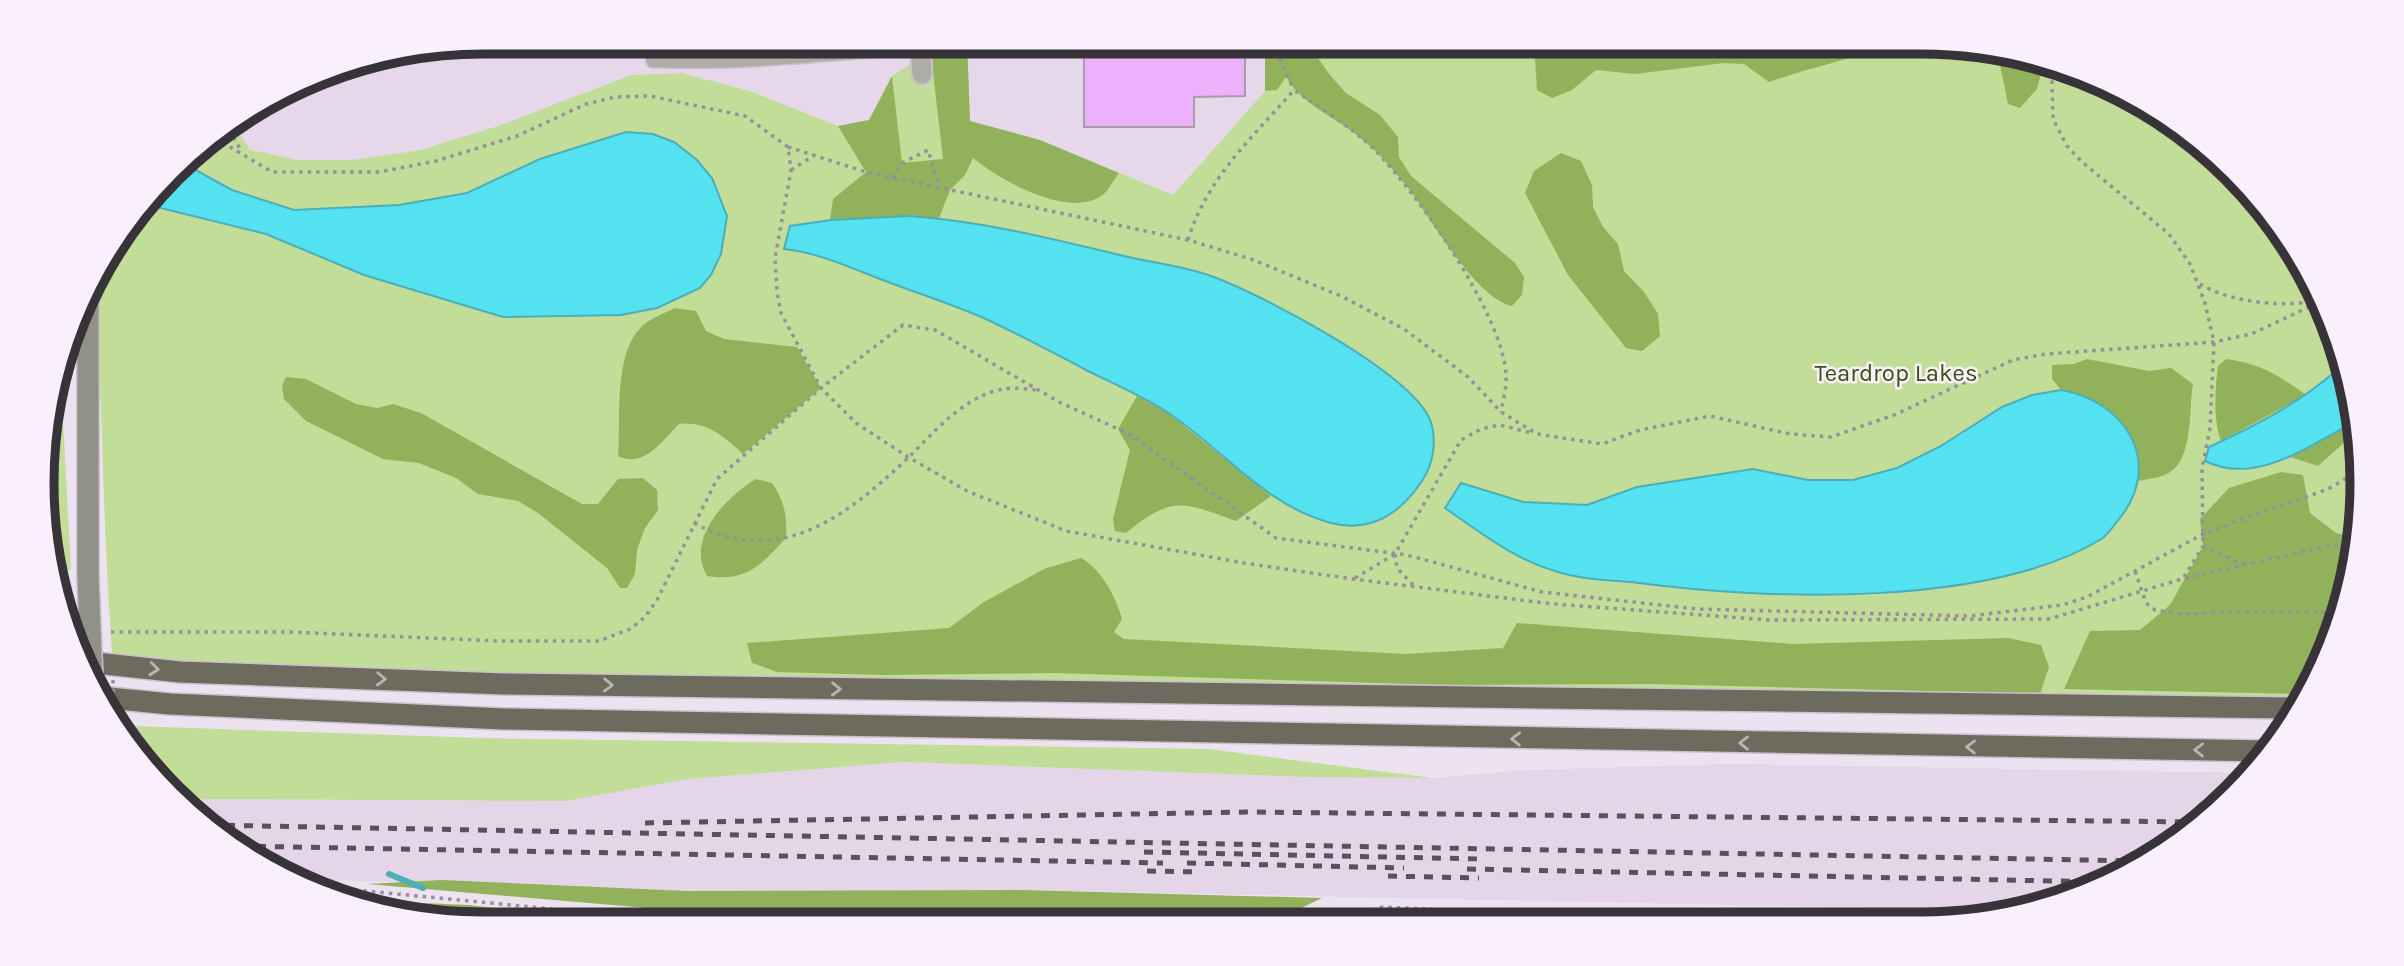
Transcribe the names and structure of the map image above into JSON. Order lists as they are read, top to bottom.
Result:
{
  "parks": ["Teardrop Lakes"]
}
